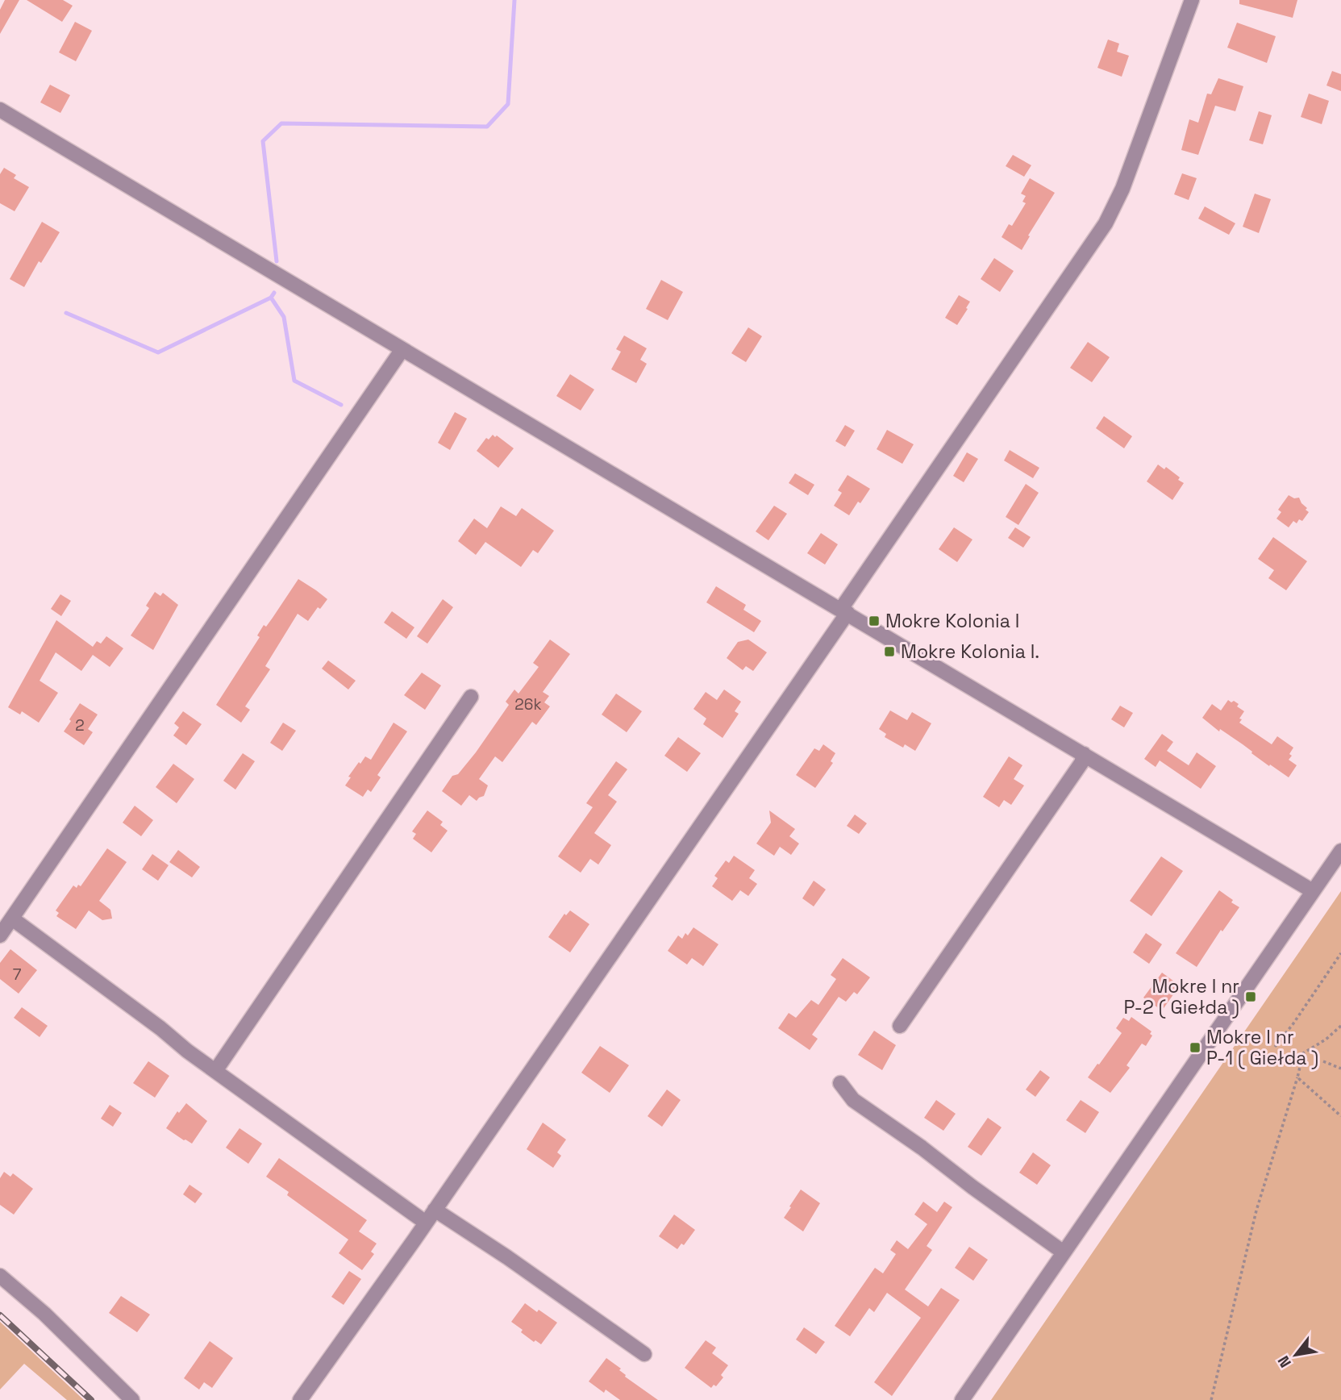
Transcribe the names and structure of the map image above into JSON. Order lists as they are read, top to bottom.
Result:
{
  "places": {
    "transit": [
      "Mokre Kolonia I",
      "Mokre Kolonia I.",
      "Mokre I nr P-2 ( Giełda )",
      "Mokre I nr P-1 ( Giełda )"
    ]
  },
  "house_numbers": ["26k", "2", "7"],
  "north": "bottom left"
}
